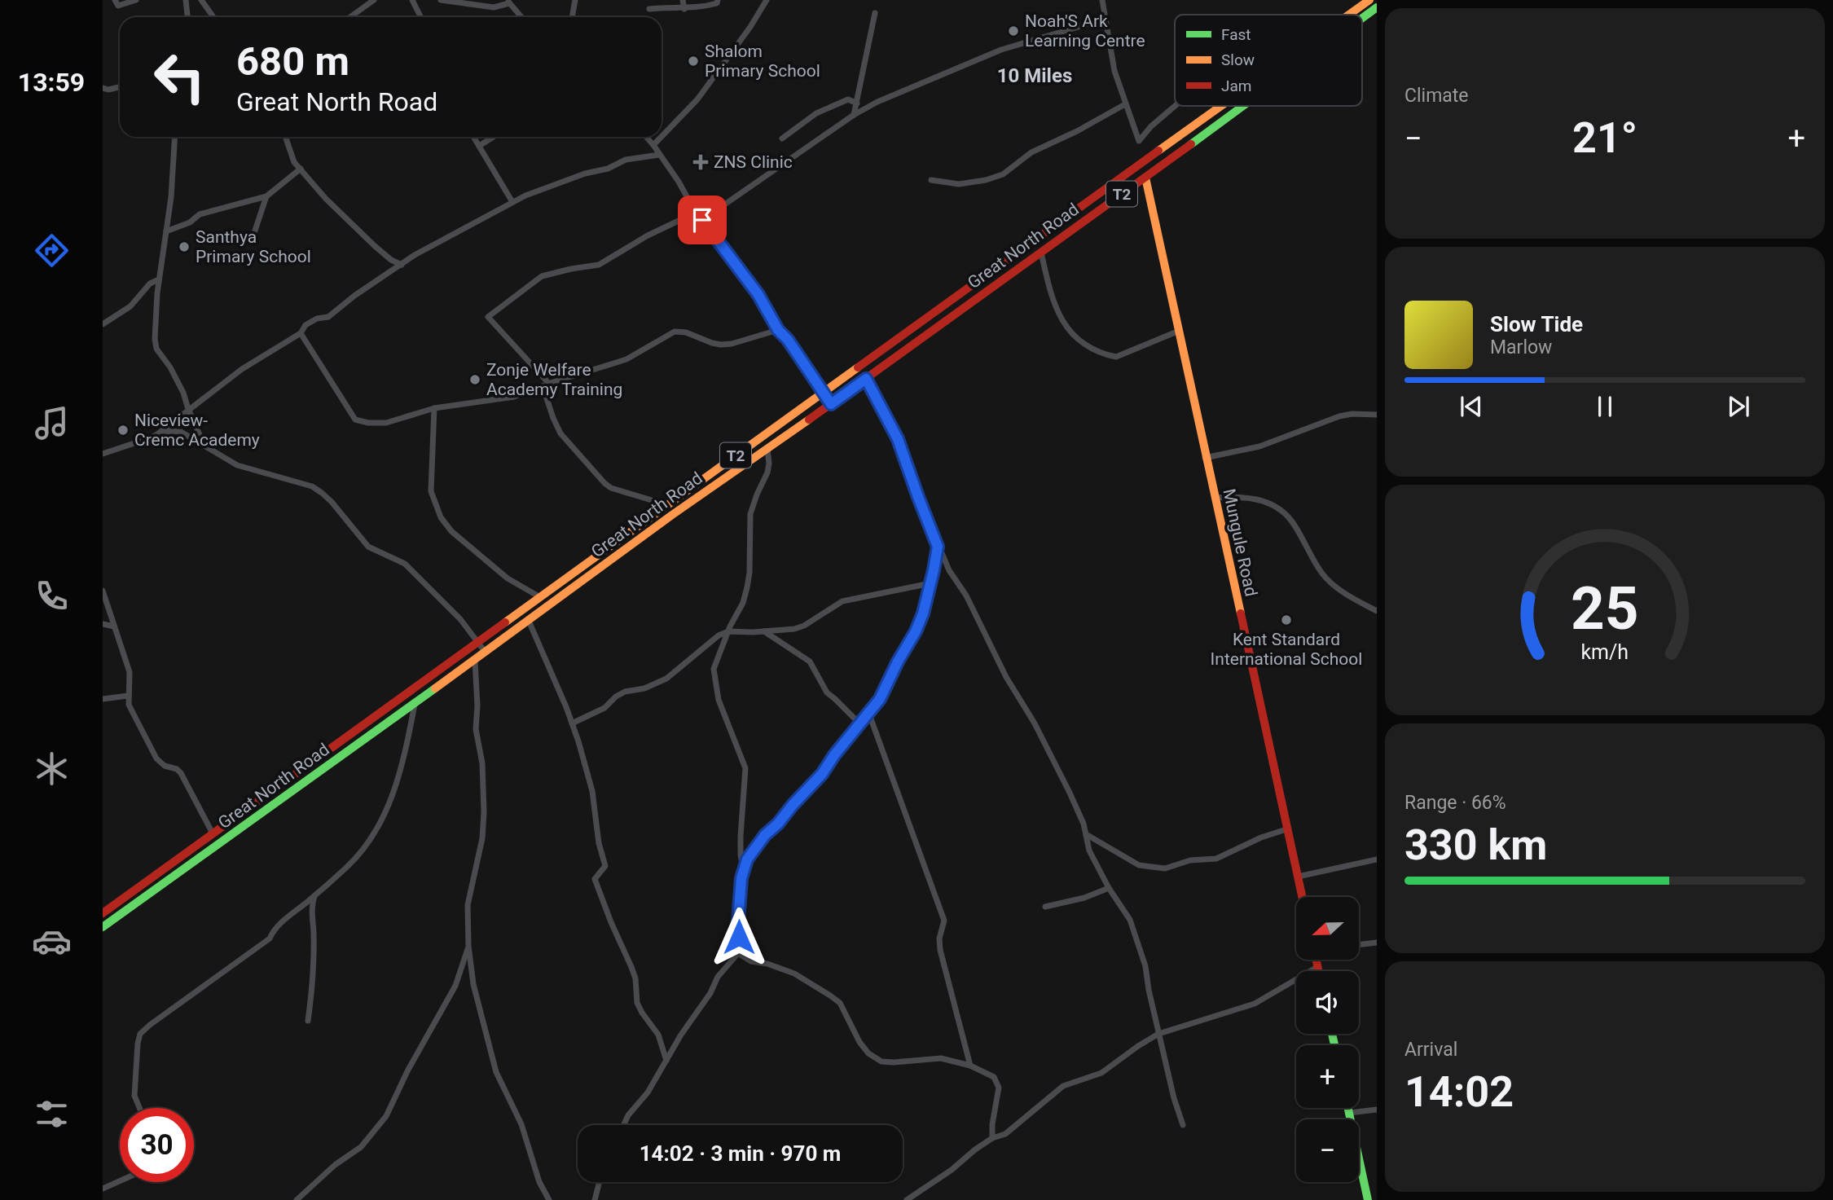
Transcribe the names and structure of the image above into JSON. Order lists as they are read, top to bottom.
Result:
{
  "streets": {
    "main road": ["T2", "Great North Road", "Mungule Road"]
  },
  "crossings": [
    ["Great North Road", "Mungule Road"]
  ],
  "districts": ["10 Miles"],
  "places": {
    "other": [
      "Noah'S Ark Learning Centre",
      "Shalom Primary School",
      "Santhya Primary School",
      "Zonje Welfare Academy Training",
      "Niceview- Cremc Academy",
      "Kent Standard International School"
    ],
    "health": ["ZNS Clinic"]
  },
  "legend": ["Fast", "Slow", "Jam"],
  "north": "left",
  "page": {
    "tabs": "13:59",
    "tile": [
      "Climate",
      ["Range · 66%", "330 km"],
      ["Arrival", "14:02"]
    ],
    "turn": ["680 m", "Great North Road"],
    "heat": ["−", "21°", "+"],
    "song": ["Slow Tide", "Marlow"],
    "map_buttons": ["+", "−"],
    "limit": "30",
    "trip": "14:02 · 3 min · 970 m",
    "gauge": ["25", "km/h"]
  }
}
